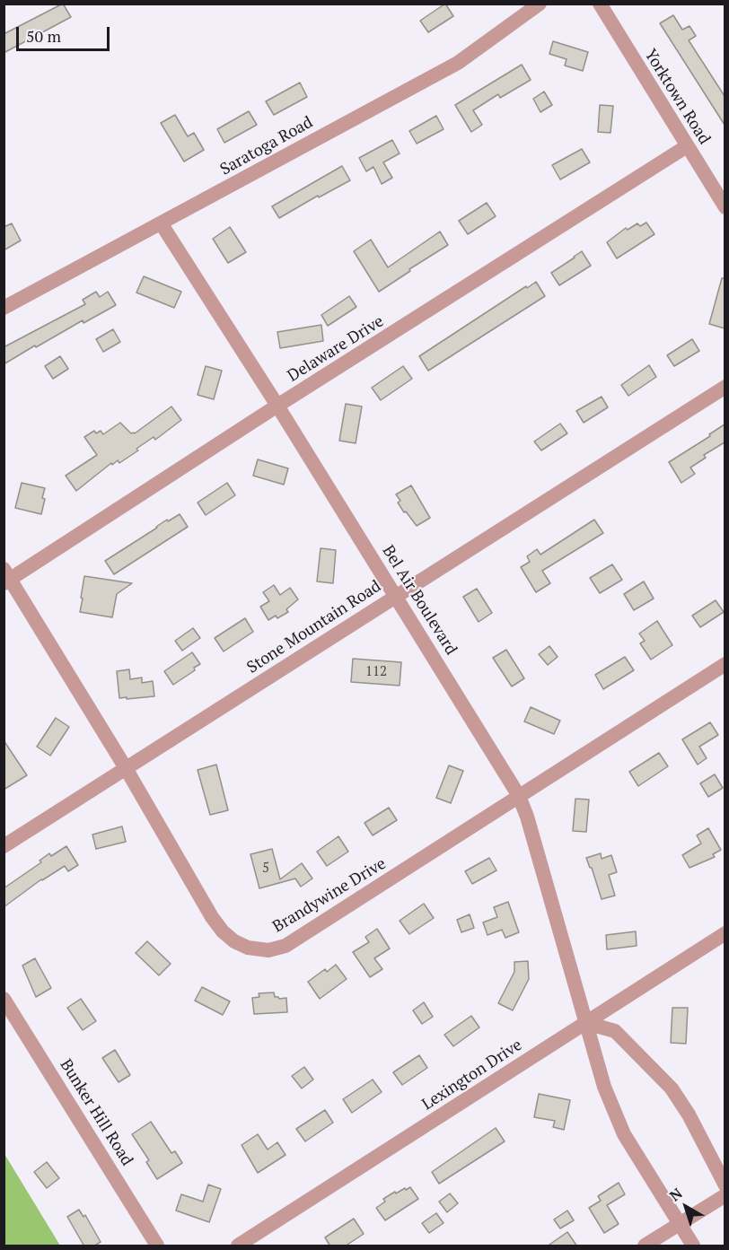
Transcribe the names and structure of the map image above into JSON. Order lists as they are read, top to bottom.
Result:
{
  "streets": {
    "street": [
      "Yorktown Road",
      "Saratoga Road",
      "Delaware Drive",
      "Bel Air Boulevard",
      "Stone Mountain Road",
      "Brandywine Drive",
      "Lexington Drive",
      "Bunker Hill Road"
    ]
  },
  "crossings": [
    ["Yorktown Road", "Delaware Drive"],
    ["Saratoga Road", "Bel Air Boulevard"],
    ["Delaware Drive", "Bel Air Boulevard"],
    ["Delaware Drive", "Brandywine Drive"],
    ["Bel Air Boulevard", "Stone Mountain Road"],
    ["Bel Air Boulevard", "Brandywine Drive"],
    ["Bel Air Boulevard", "Lexington Drive"],
    ["Stone Mountain Road", "Brandywine Drive"]
  ],
  "house_numbers": ["112", "5"],
  "scale_bar": "50 m",
  "north": "top left"
}
